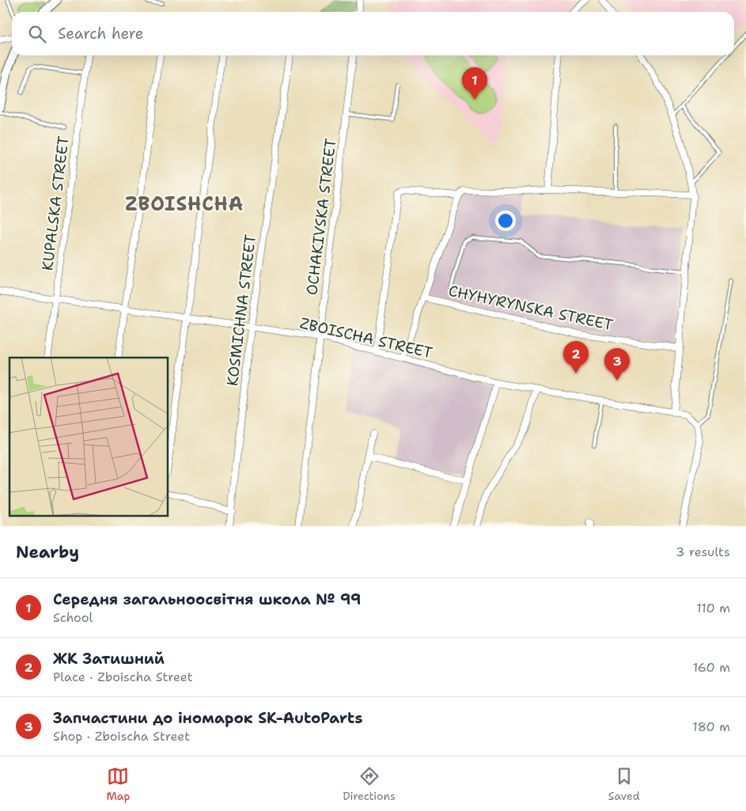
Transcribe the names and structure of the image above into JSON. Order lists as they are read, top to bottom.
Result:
{
  "streets": {
    "street": [
      "KUPALSKA STREET",
      "OCHAKIVSKA STREET",
      "CHYHYRYNSKA STREET",
      "KOSMICHNA STREET",
      "ZBOISCHA STREET"
    ]
  },
  "crossings": [
    ["KUPALSKA STREET", "ZBOISCHA STREET"],
    ["OCHAKIVSKA STREET", "ZBOISCHA STREET"],
    ["KOSMICHNA STREET", "ZBOISCHA STREET"]
  ],
  "districts": ["ZBOISHCHA"],
  "page": {
    "search": "Search here",
    "pins": ["1", "2", "3"],
    "heading": ["Nearby", "3 results"],
    "list": [
      {
        "mark": "1",
        "name": "Середня загальноосвітня школа № 99",
        "note": "School",
        "value": "110 m"
      },
      {
        "mark": "2",
        "name": "ЖК Затишний",
        "note": "Place · Zboischa Street",
        "value": "160 m"
      },
      {
        "mark": "3",
        "name": "Запчастини до іномарок SK-AutoParts",
        "note": "Shop · Zboischa Street",
        "value": "180 m"
      }
    ],
    "nav": ["Map", "Directions", "Saved"]
  }
}
